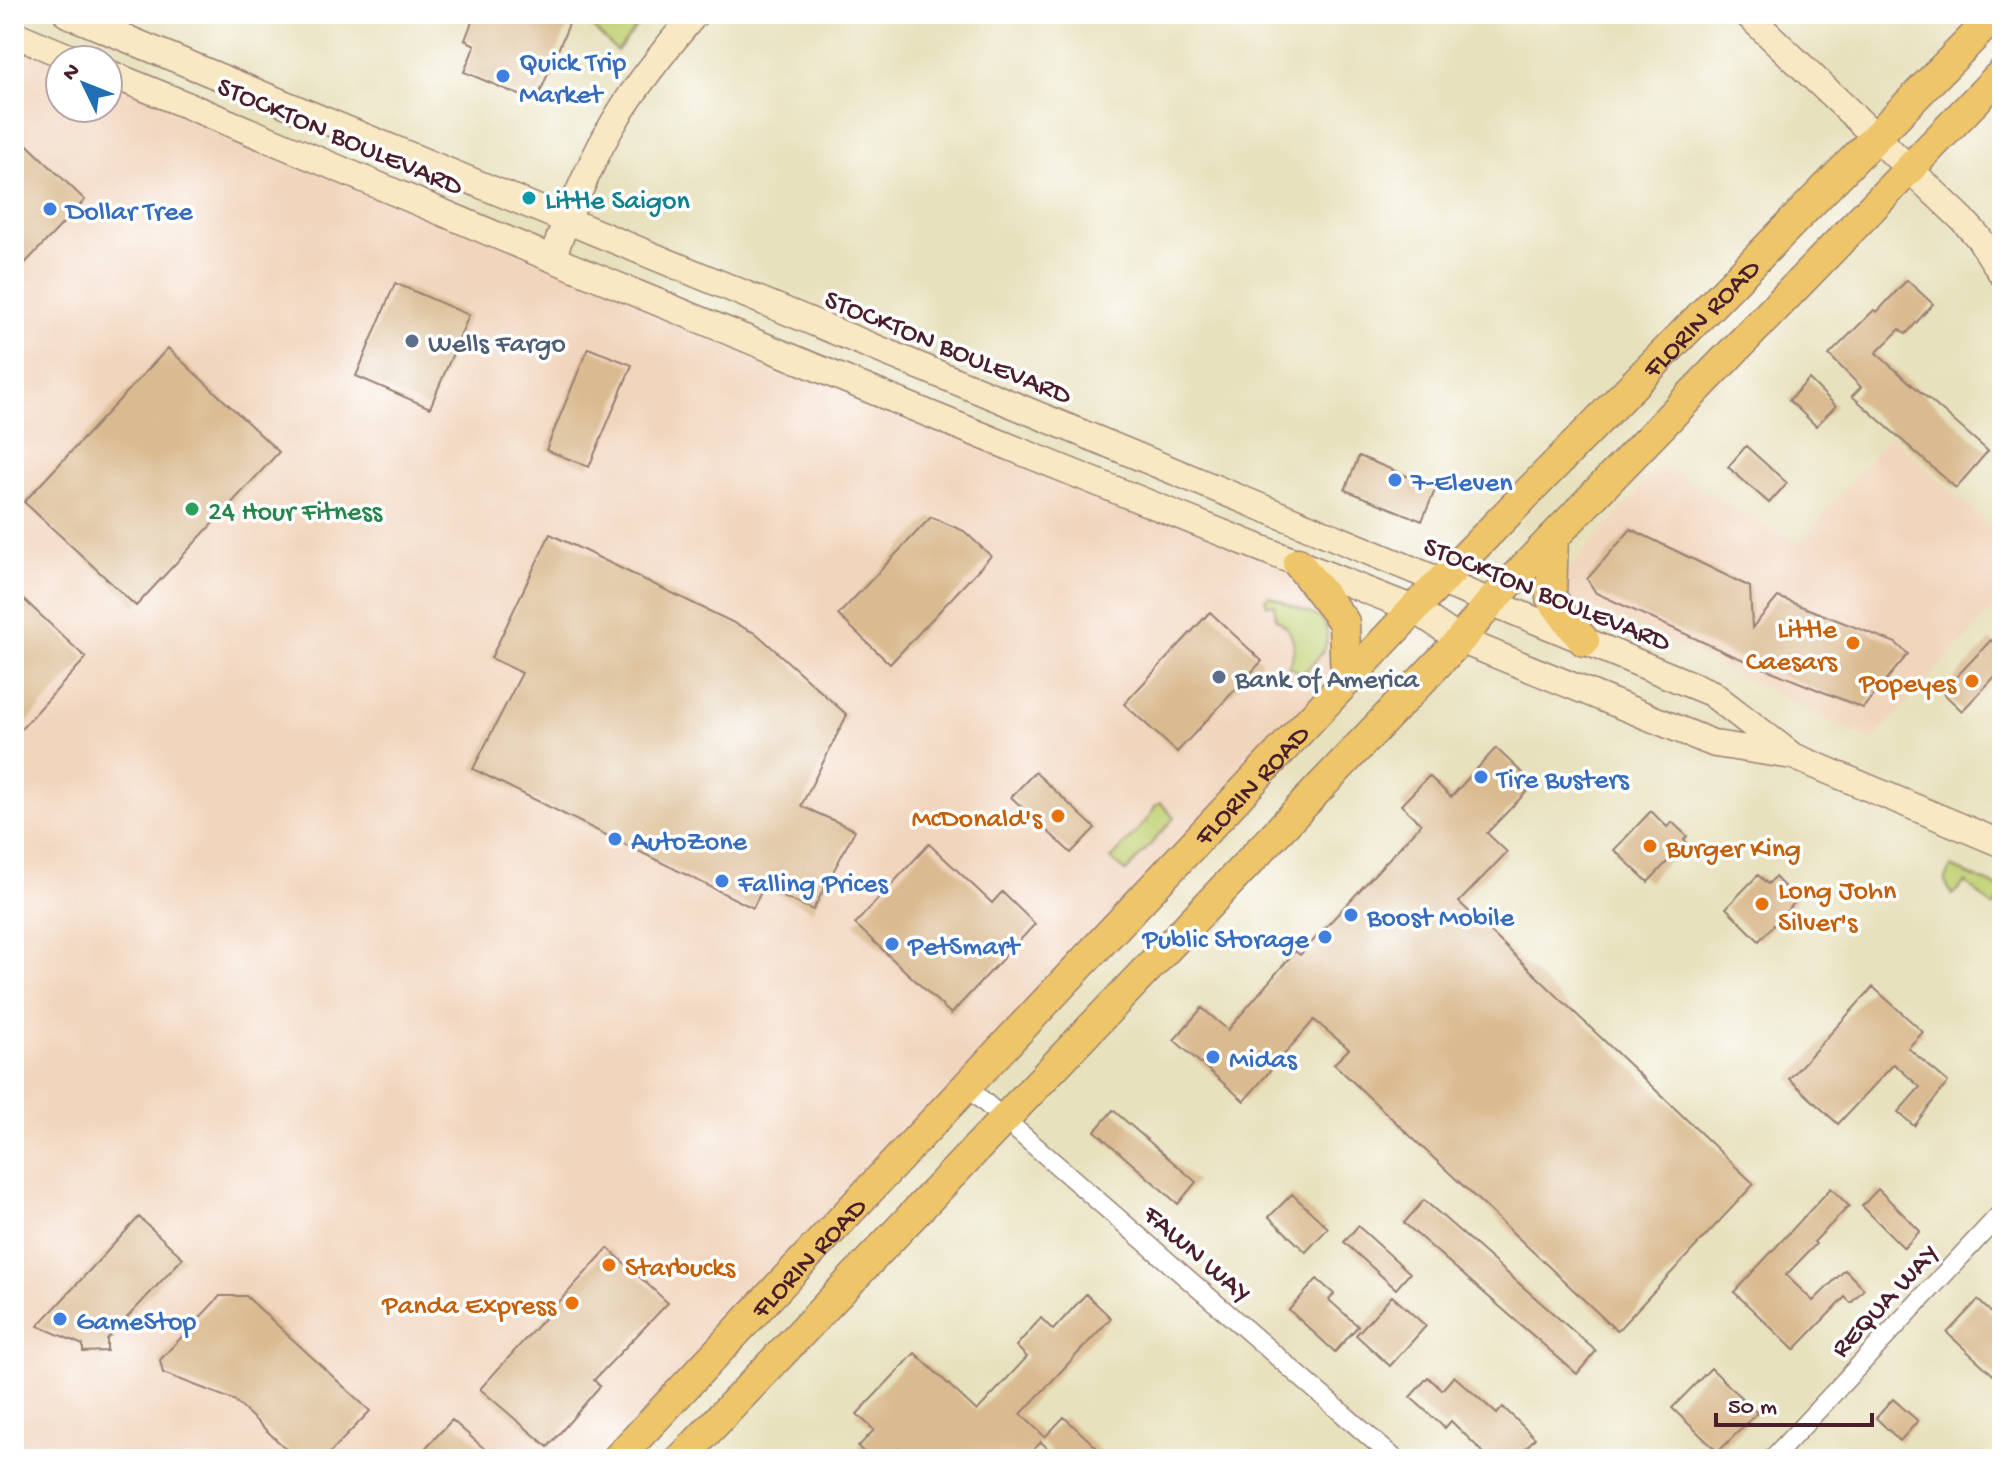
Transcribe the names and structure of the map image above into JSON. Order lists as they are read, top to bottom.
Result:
{
  "streets": {
    "main road": ["STOCKTON BOULEVARD", "FLORIN ROAD"],
    "street": ["FAWN WAY", "REQUA WAY"]
  },
  "crossings": [
    ["STOCKTON BOULEVARD", "FLORIN ROAD"],
    ["FLORIN ROAD", "FAWN WAY"]
  ],
  "places": [
    "Quick Trip Market",
    "Little Saigon",
    "Dollar Tree",
    "Wells Fargo",
    "7-Eleven",
    "24 Hour Fitness",
    "Little Caesars",
    "Bank of America",
    "Popeyes",
    "Tire Busters",
    "McDonald's",
    "AutoZone",
    "Burger King",
    "Falling Prices",
    "Long John Silver's",
    "Boost Mobile",
    "Public Storage",
    "PetSmart",
    "Midas",
    "Starbucks",
    "Panda Express",
    "GameStop"
  ],
  "scale_bar": "50 m",
  "north": "top left"
}
